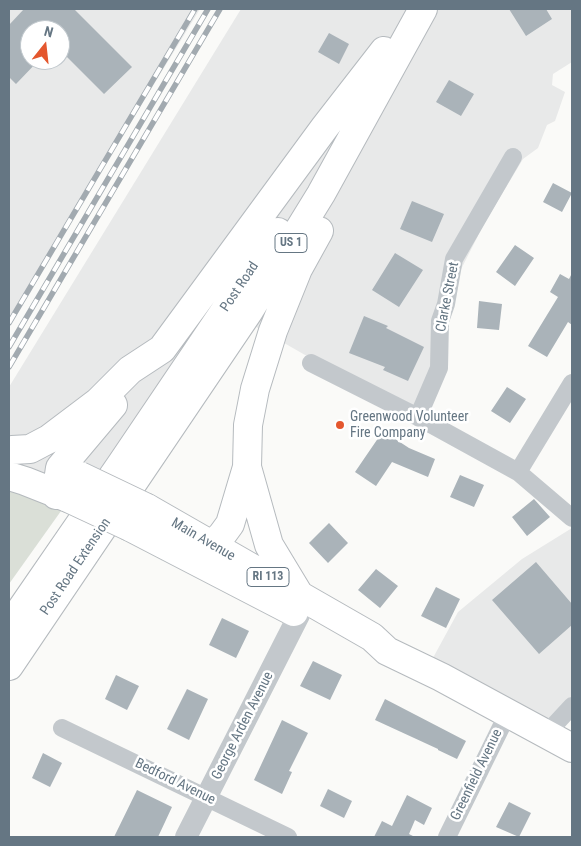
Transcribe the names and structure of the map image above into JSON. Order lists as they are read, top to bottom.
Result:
{
  "streets": {
    "main road": [
      "US 1",
      "Post Road",
      "Main Avenue",
      "Post Road Extension",
      "RI 113"
    ],
    "street": [
      "Clarke Street",
      "George Arden Avenue",
      "Greenfield Avenue",
      "Bedford Avenue"
    ]
  },
  "crossings": [
    ["Post Road", "Post Road Extension"],
    ["Main Avenue", "George Arden Avenue"],
    ["Main Avenue", "Greenfield Avenue"],
    ["George Arden Avenue", "Bedford Avenue"]
  ],
  "places": ["Greenwood Volunteer Fire Company"],
  "north": "top"
}
